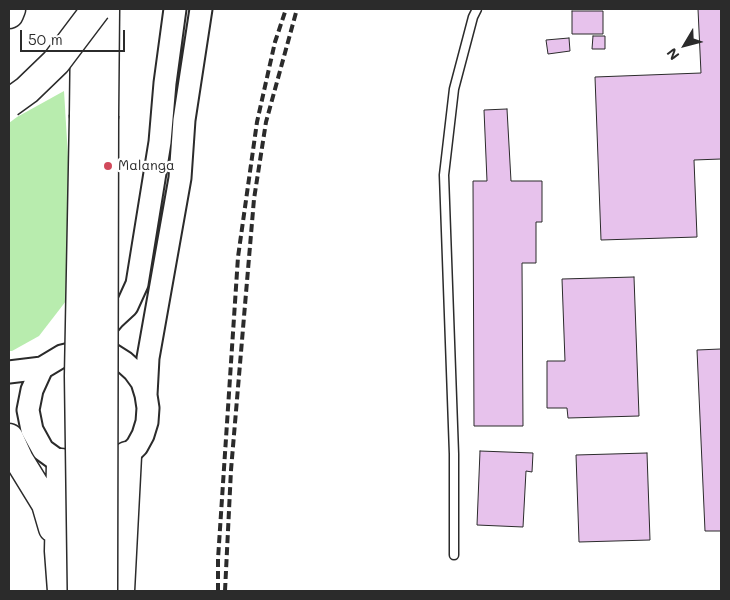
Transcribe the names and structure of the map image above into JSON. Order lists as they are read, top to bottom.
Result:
{
  "places": ["Malanga"],
  "scale_bar": "50 m",
  "north": "bottom left"
}
